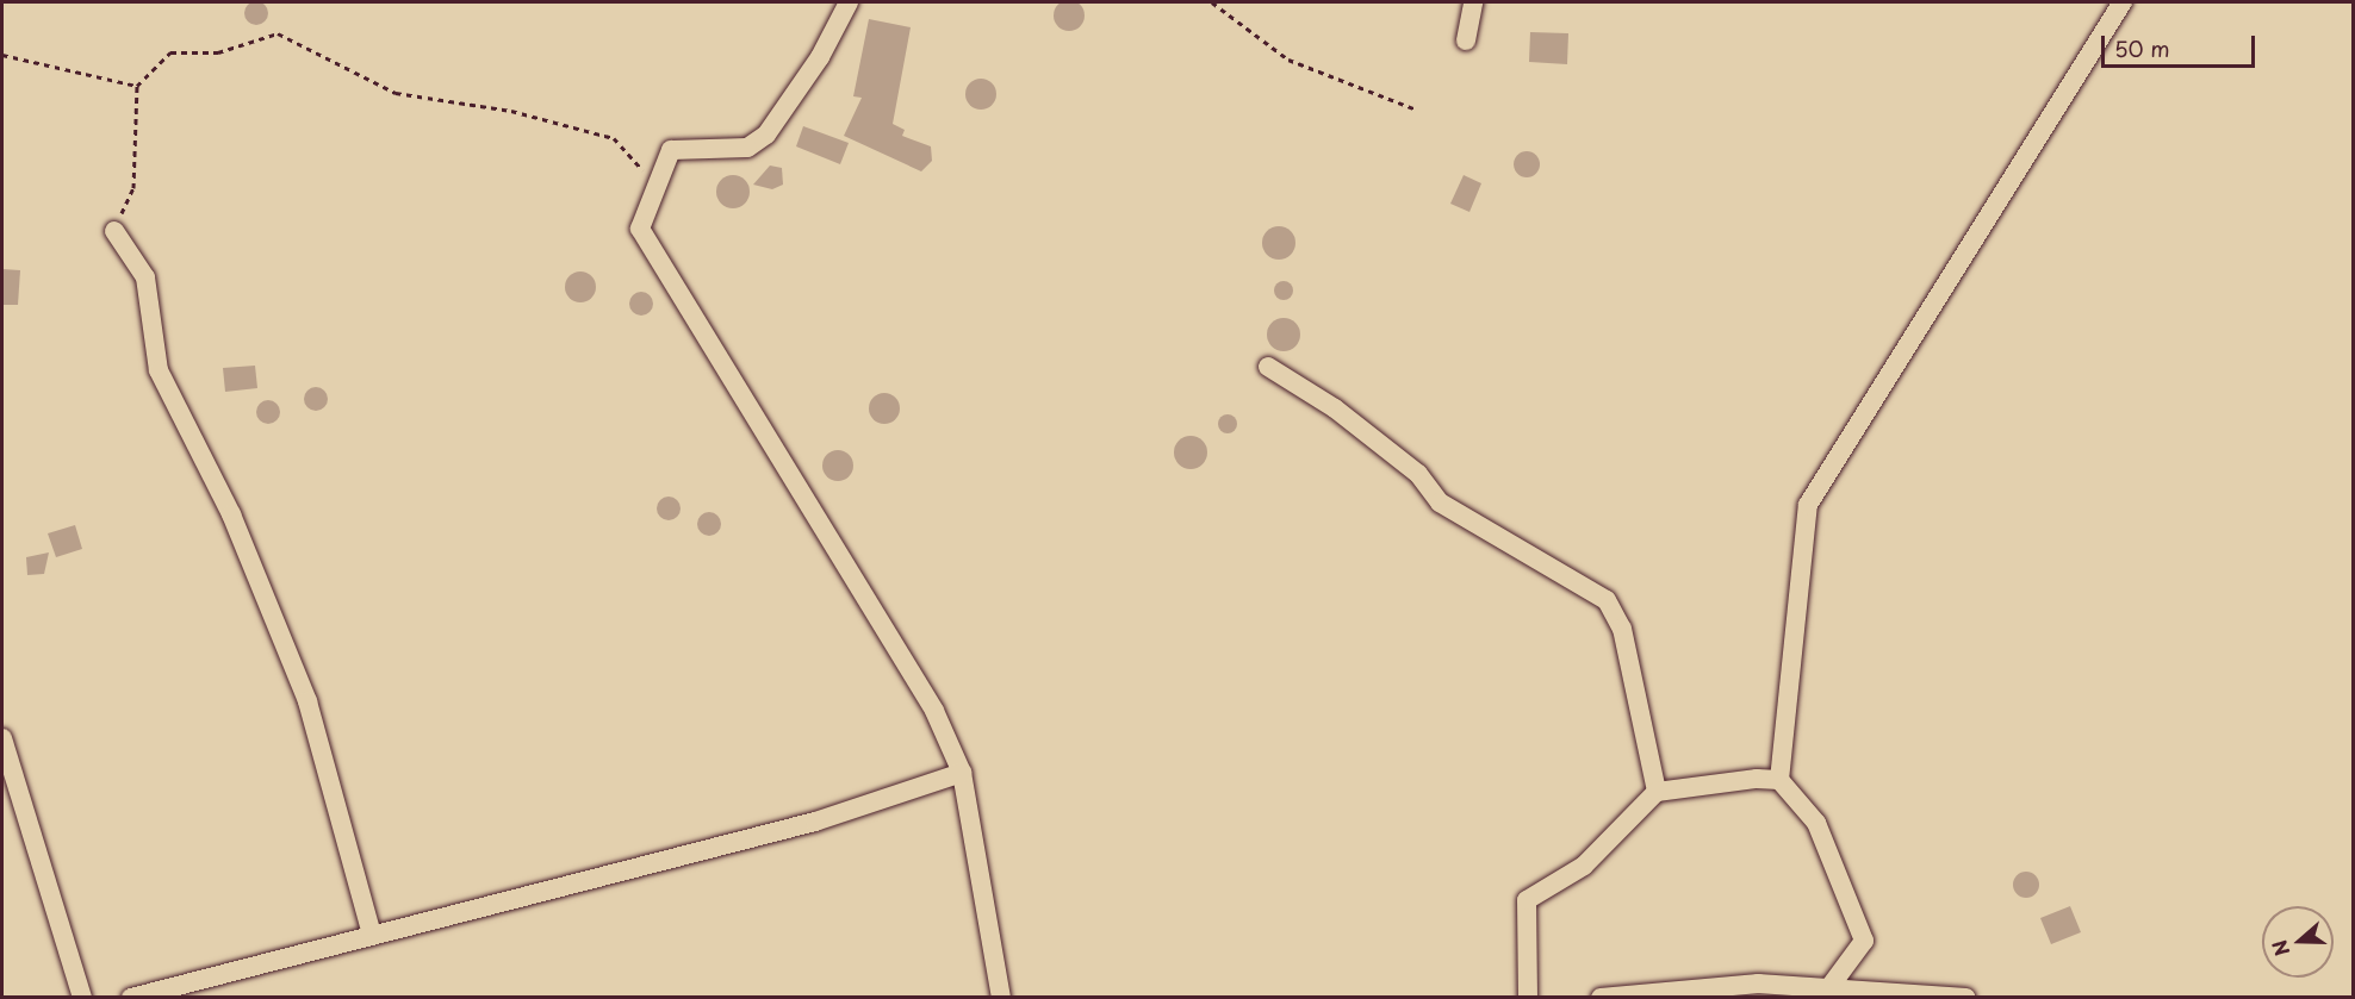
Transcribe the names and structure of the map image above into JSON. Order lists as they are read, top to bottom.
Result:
{
  "scale_bar": "50 m",
  "north": "left"
}
